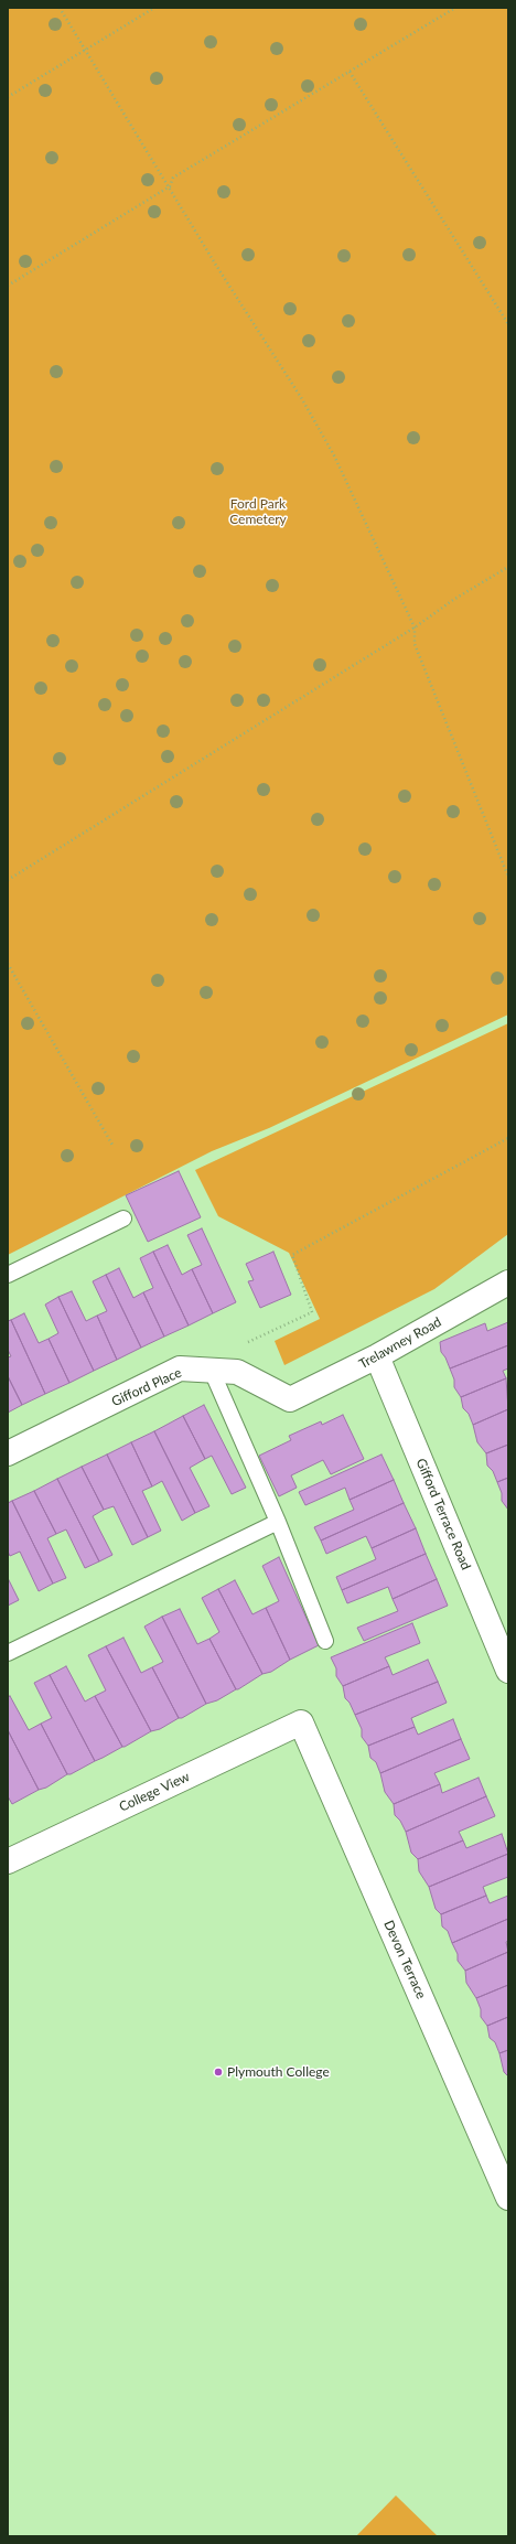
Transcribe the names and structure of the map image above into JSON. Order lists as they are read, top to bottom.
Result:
{
  "streets": {
    "street": [
      "Trelawney Road",
      "Gifford Place",
      "Gifford Terrace Road",
      "College View",
      "Devon Terrace"
    ]
  },
  "crossings": [
    ["Trelawney Road", "Gifford Place"],
    ["Trelawney Road", "Gifford Terrace Road"],
    ["College View", "Devon Terrace"]
  ],
  "parks": ["Ford Park Cemetery"],
  "places": ["Plymouth College"]
}
